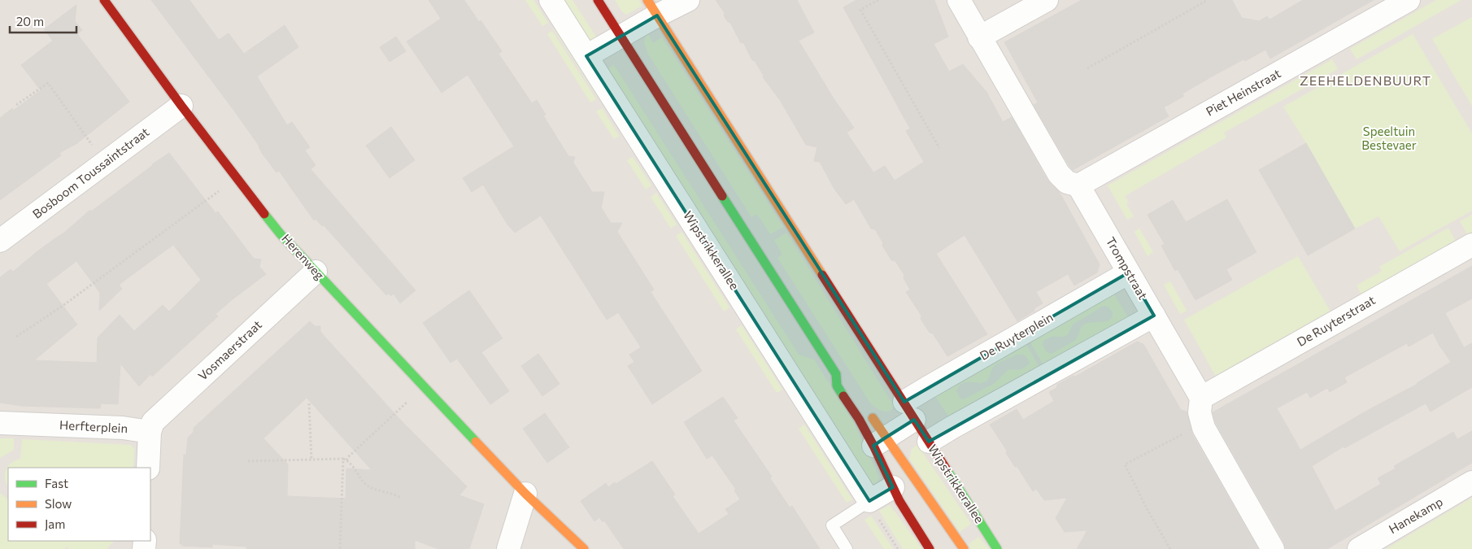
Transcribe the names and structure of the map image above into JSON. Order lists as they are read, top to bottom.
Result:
{
  "streets": {
    "street": [
      "Piet Heinstraat",
      "Bosboom Toussaintstraat",
      "Wipstrikkerallee",
      "Herenweg",
      "Trompstraat",
      "De Ruyterstraat",
      "De Ruyterplein",
      "Vosmaerstraat",
      "Herfterplein",
      "Hanekamp"
    ]
  },
  "crossings": [
    ["Piet Heinstraat", "Trompstraat"],
    ["Bosboom Toussaintstraat", "Herenweg"],
    ["Wipstrikkerallee", "De Ruyterplein"],
    ["Herenweg", "Vosmaerstraat"],
    ["Trompstraat", "De Ruyterstraat"],
    ["Trompstraat", "De Ruyterplein"],
    ["Vosmaerstraat", "Herfterplein"]
  ],
  "districts": ["ZEEHELDENBUURT"],
  "parks": ["Speeltuin Bestevaer"],
  "legend": ["Fast", "Slow", "Jam"],
  "scale_bar": "20 m"
}
